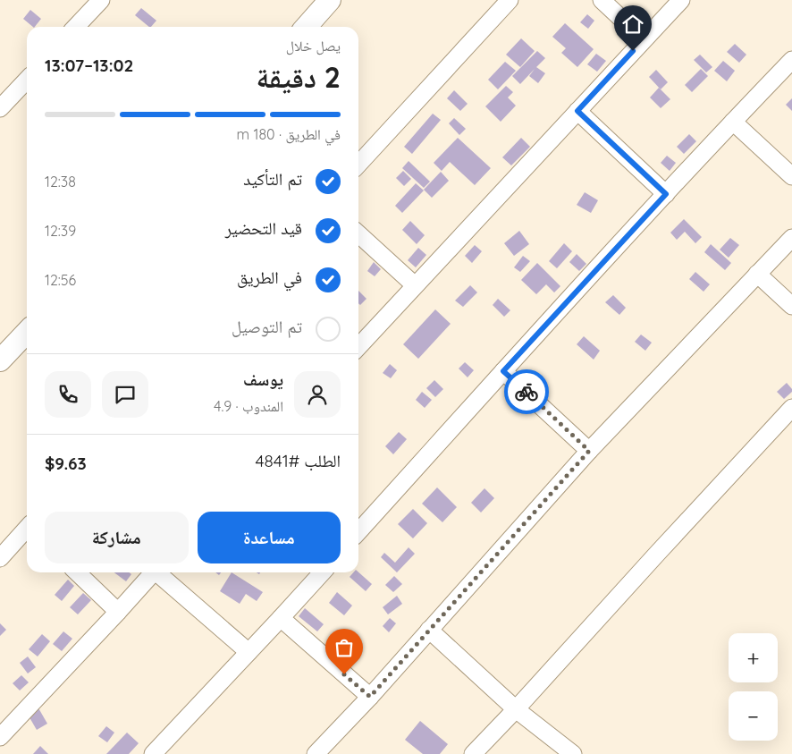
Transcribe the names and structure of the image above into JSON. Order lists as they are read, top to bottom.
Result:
{
  "page": {
    "heading": ["2 دقيقة", "يصل خلال", "13:02–13:07"],
    "panel": [
      "يوسف",
      "المندوب · 4.9",
      "الطلب #4841",
      "$9.63"
    ],
    "bar": "في الطريق · 180 m",
    "list": [
      ["تم التأكيد", "12:38"],
      ["قيد التحضير", "12:39"],
      ["في الطريق", "12:56"],
      "تم التوصيل"
    ],
    "buttons": ["مساعدة", "مشاركة"],
    "map_buttons": ["+", "−"]
  }
}
